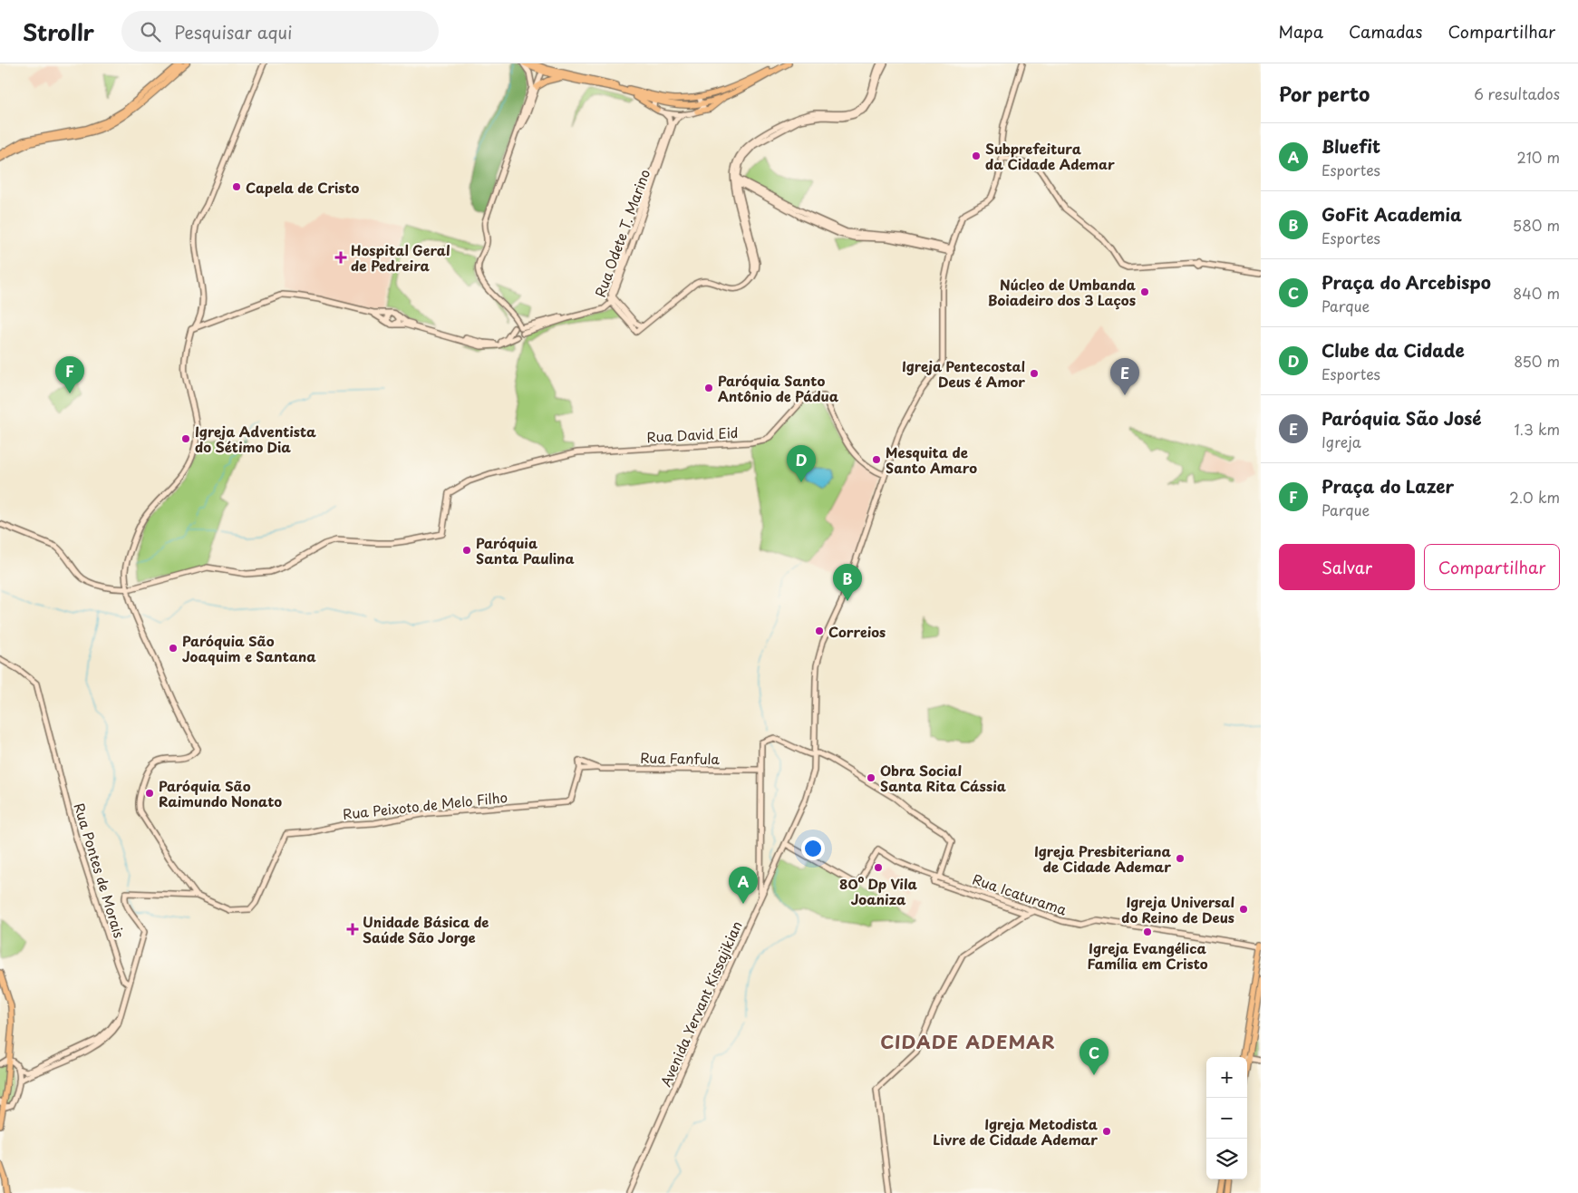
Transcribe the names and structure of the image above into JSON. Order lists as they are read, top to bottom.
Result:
{
  "streets": {
    "street": [
      "Rua Odete T. Marino",
      "Rua David Eid",
      "Rua Fanfula",
      "Rua Peixoto de Melo Filho",
      "Rua Pontes de Morais",
      "Rua Icaturama",
      "Avenida Yervant Kissajikian"
    ]
  },
  "crossings": [
    ["Rua David Eid", "Avenida Yervant Kissajikian"],
    ["Rua Fanfula", "Rua Peixoto de Melo Filho"]
  ],
  "districts": ["CIDADE ADEMAR"],
  "places": {
    "other": [
      "Subprefeitura da Cidade Ademar",
      "Capela de Cristo",
      "Núcleo de Umbanda Boiadeiro dos 3 Laços",
      "Igreja Pentecostal Deus é Amor",
      "Paróquia Santo Antônio de Pádua",
      "Igreja Adventista do Sétimo Dia",
      "Mesquita de Santo Amaro",
      "Paróquia Santa Paulina",
      "Correios",
      "Paróquia São Joaquim e Santana",
      "Obra Social Santa Rita Cássia",
      "Paróquia São Raimundo Nonato",
      "Igreja Presbiteriana de Cidade Ademar",
      "80º Dp Vila Joaniza",
      "Igreja Universal do Reino de Deus",
      "Igreja Evangélica Família em Cristo",
      "Igreja Metodista Livre de Cidade Ademar"
    ],
    "health": ["Hospital Geral de Pedreira", "Unidade Básica de Saúde São Jorge"]
  },
  "page": {
    "header": "Strollr",
    "search": "Pesquisar aqui",
    "nav": ["Mapa", "Camadas", "Compartilhar"],
    "heading": ["Por perto", "6 resultados"],
    "list": [
      {
        "mark": "A",
        "name": "Bluefit",
        "note": "Esportes",
        "value": "210 m"
      },
      {
        "mark": "B",
        "name": "GoFit Academia",
        "note": "Esportes",
        "value": "580 m"
      },
      {
        "mark": "C",
        "name": "Praça do Arcebispo",
        "note": "Parque",
        "value": "840 m"
      },
      {
        "mark": "D",
        "name": "Clube da Cidade",
        "note": "Esportes",
        "value": "850 m"
      },
      {
        "mark": "E",
        "name": "Paróquia São José",
        "note": "Igreja",
        "value": "1.3 km"
      },
      {
        "mark": "F",
        "name": "Praça do Lazer",
        "note": "Parque",
        "value": "2.0 km"
      }
    ],
    "pins": [
      "F",
      "E",
      "D",
      "B",
      "A",
      "C"
    ],
    "buttons": ["Salvar", "Compartilhar"],
    "map_buttons": ["+", "−"]
  }
}
